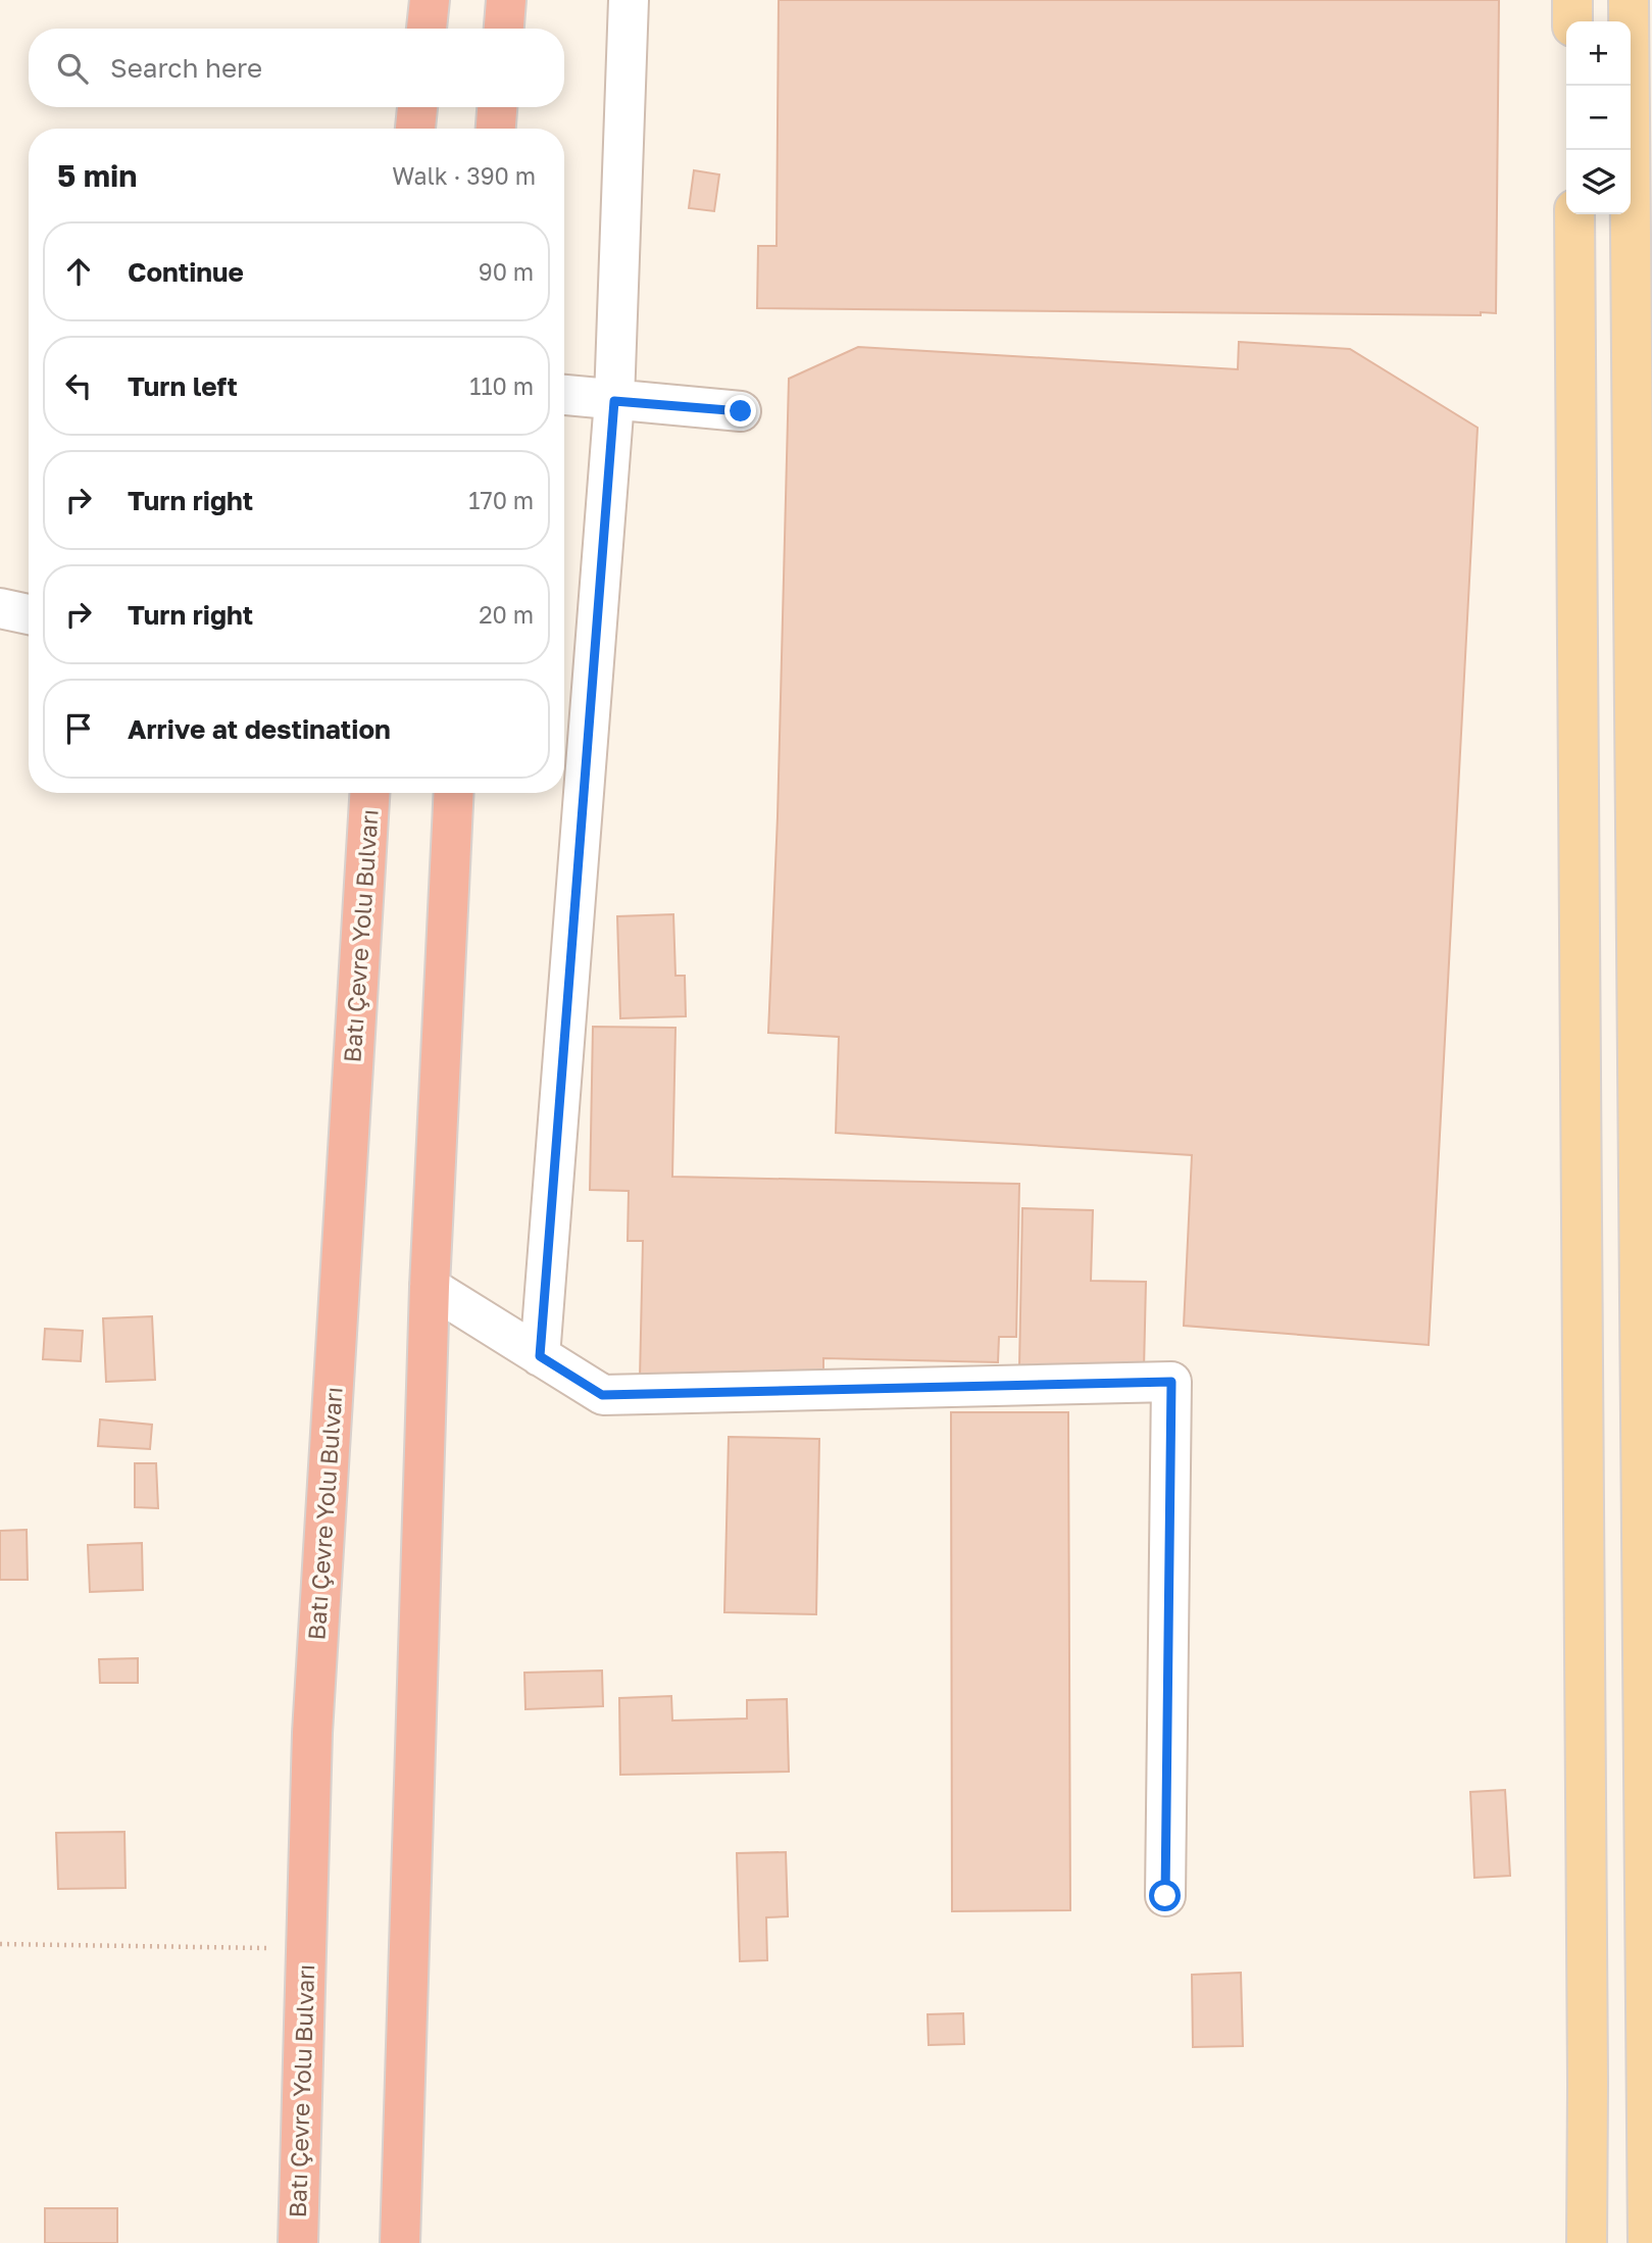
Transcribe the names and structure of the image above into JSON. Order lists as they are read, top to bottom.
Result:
{
  "streets": {
    "highway": ["Batı Çevre Yolu Bulvarı"]
  },
  "page": {
    "map_buttons": ["+", "−"],
    "search": "Search here",
    "heading": ["5 min", "Walk · 390 m"],
    "list": [
      ["Continue", "90 m"],
      ["Turn left", "110 m"],
      ["Turn right", "170 m"],
      ["Turn right", "20 m"],
      "Arrive at destination"
    ]
  }
}
